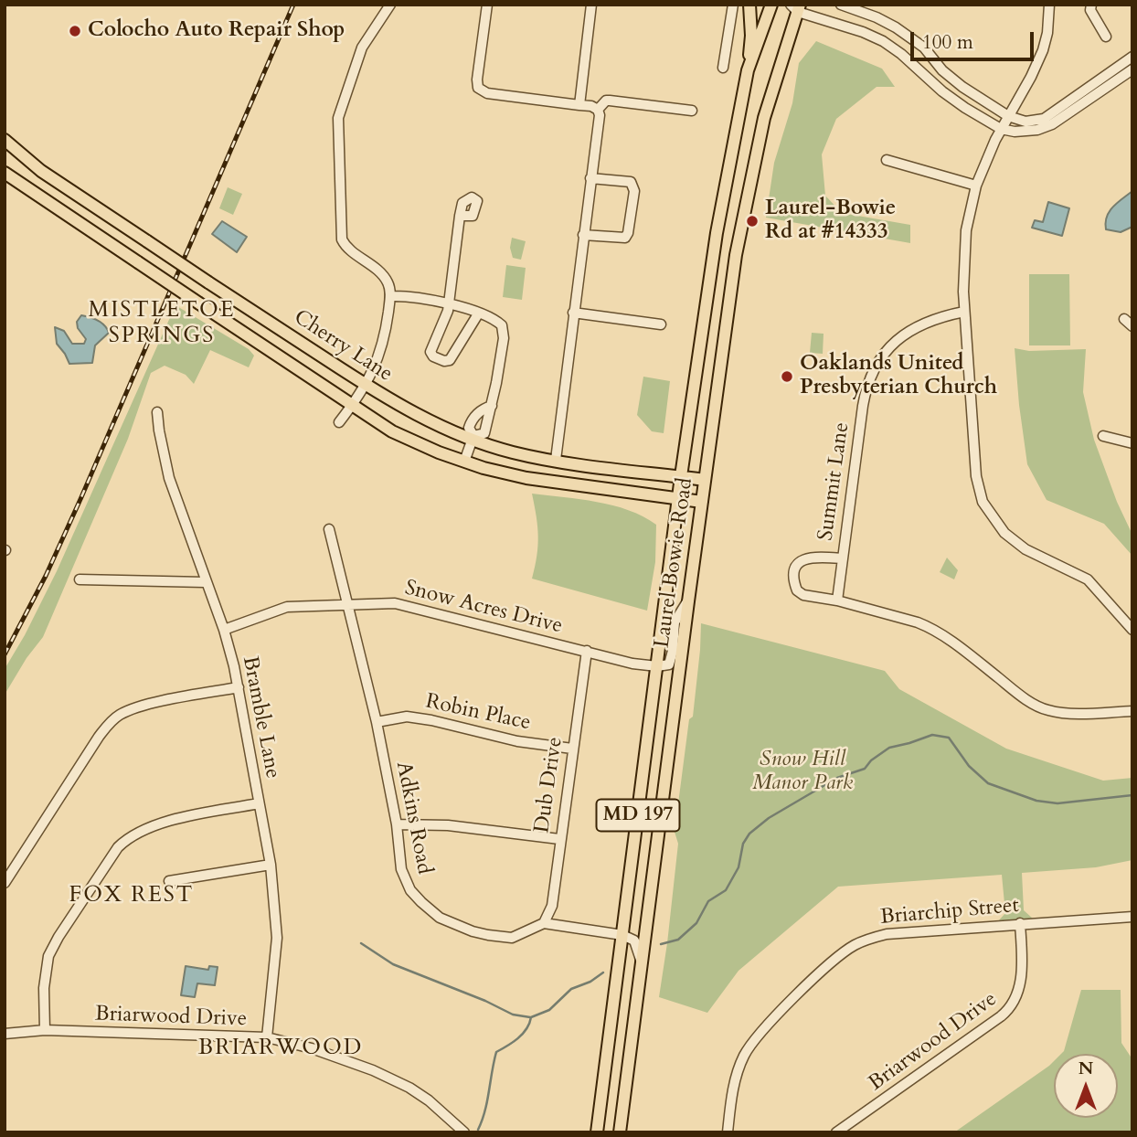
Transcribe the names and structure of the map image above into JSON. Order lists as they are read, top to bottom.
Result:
{
  "streets": {
    "main road": ["Cherry Lane", "Laurel Bowie Road", "MD 197"],
    "street": [
      "Summit Lane",
      "Snow Acres Drive",
      "Robin Place",
      "Bramble Lane",
      "Dub Drive",
      "Adkins Road",
      "Briarchip Street",
      "Briarwood Drive"
    ]
  },
  "crossings": [
    ["Cherry Lane", "Laurel Bowie Road"],
    ["Laurel Bowie Road", "Snow Acres Drive"],
    ["Snow Acres Drive", "Bramble Lane"],
    ["Snow Acres Drive", "Dub Drive"],
    ["Snow Acres Drive", "Adkins Road"],
    ["Robin Place", "Dub Drive"],
    ["Robin Place", "Adkins Road"],
    ["Bramble Lane", "Briarwood Drive"],
    ["Dub Drive", "Adkins Road"],
    ["Briarchip Street", "Briarwood Drive"]
  ],
  "districts": ["MISTLETOE SPRINGS", "FOX REST", "BRIARWOOD"],
  "parks": ["Snow Hill Manor Park"],
  "places": ["Colocho Auto Repair Shop", "Laurel-Bowie Rd at #14333", "Oaklands United Presbyterian Church"],
  "scale_bar": "100 m",
  "north": "top"
}
